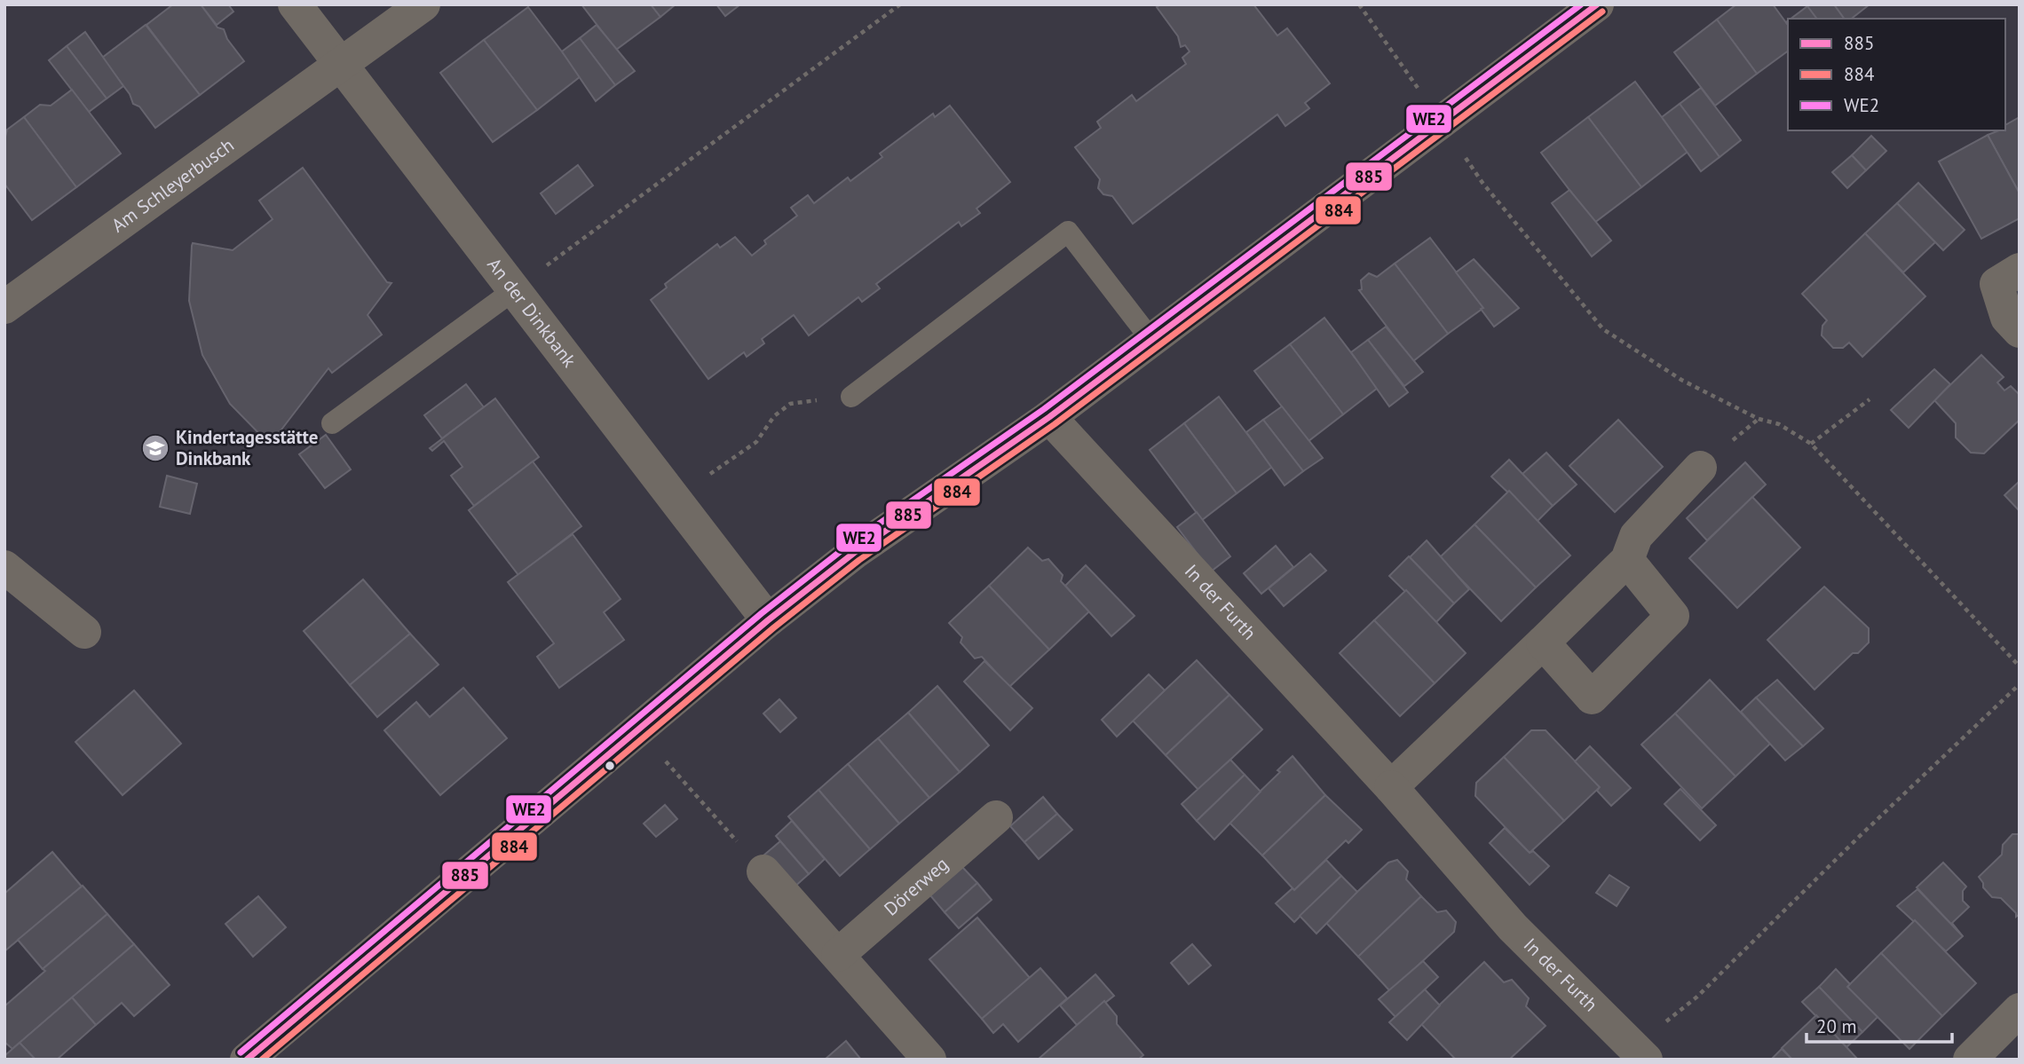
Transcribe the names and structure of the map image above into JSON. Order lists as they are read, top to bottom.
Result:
{
  "streets": {
    "street": [
      "Am Schleyerbusch",
      "An der Dinkbank",
      "In der Furth",
      "Dörerweg"
    ]
  },
  "crossings": [
    ["Am Schleyerbusch", "An der Dinkbank"]
  ],
  "places": {
    "school or university": ["Kindertagesstätte Dinkbank"]
  },
  "lines": ["transit line 885", "transit line WE2", "transit line 884"],
  "legend": ["885", "884", "WE2"],
  "scale_bar": "20 m"
}
